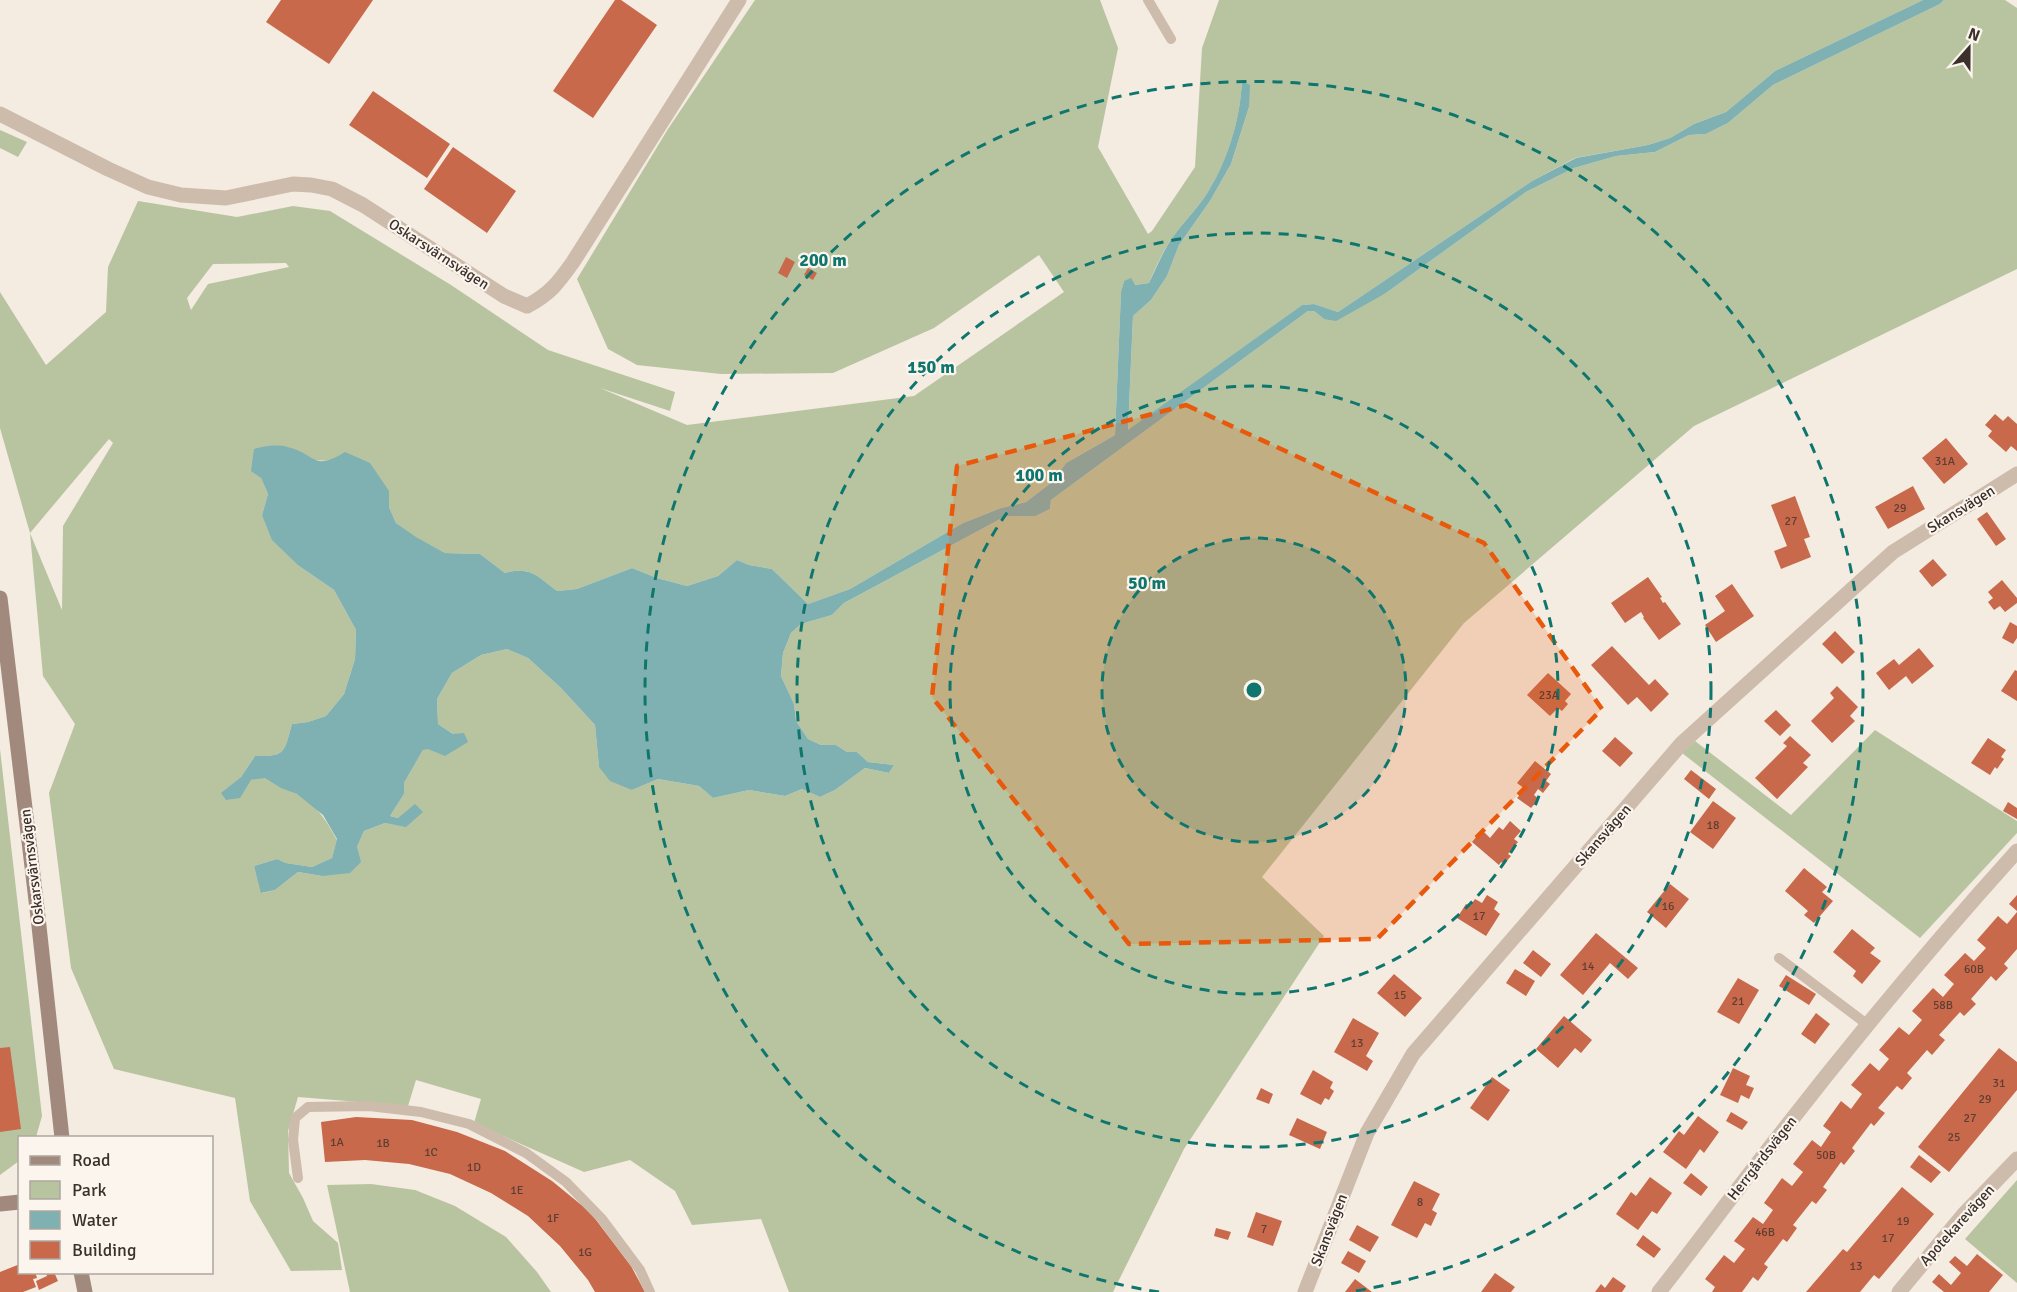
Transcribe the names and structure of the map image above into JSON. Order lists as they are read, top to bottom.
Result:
{
  "streets": {
    "street": [
      "Oskarsvärnsvägen",
      "Skansvägen",
      "Herrgårdsvägen",
      "Apotekarevägen"
    ]
  },
  "house_numbers": [
    "31A",
    "29",
    "27",
    "23A",
    "18",
    "16",
    "17",
    "14",
    "60B",
    "15",
    "21",
    "58B",
    "13",
    "31",
    "29",
    "27",
    "25",
    "1A",
    "1B",
    "1C",
    "50B",
    "1D",
    "1E",
    "8",
    "1F",
    "19",
    "7",
    "46B",
    "17",
    "1G",
    "13"
  ],
  "legend": [
    "Road",
    "Park",
    "Water",
    "Building"
  ],
  "north": "top",
  "rings": [
    "200 m",
    "150 m",
    "100 m",
    "50 m"
  ]
}
